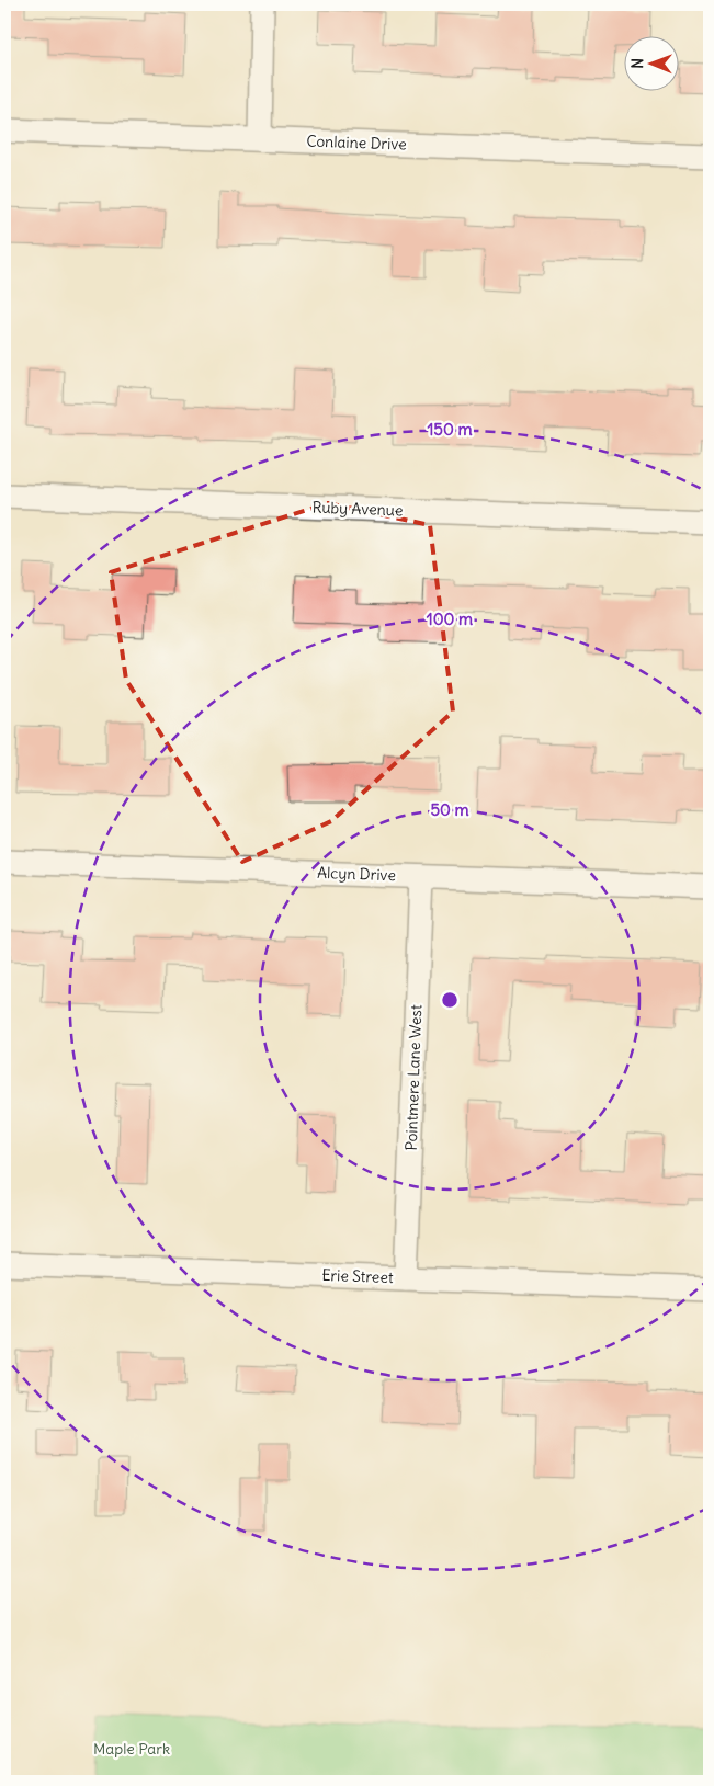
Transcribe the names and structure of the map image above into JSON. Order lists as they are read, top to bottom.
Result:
{
  "streets": {
    "street": [
      "Conlaine Drive",
      "Ruby Avenue",
      "Alcyn Drive",
      "Pointmere Lane West",
      "Erie Street"
    ]
  },
  "crossings": [
    ["Alcyn Drive", "Pointmere Lane West"],
    ["Pointmere Lane West", "Erie Street"]
  ],
  "parks": ["Maple Park"],
  "north": "left",
  "rings": ["150 m", "100 m", "50 m"]
}
